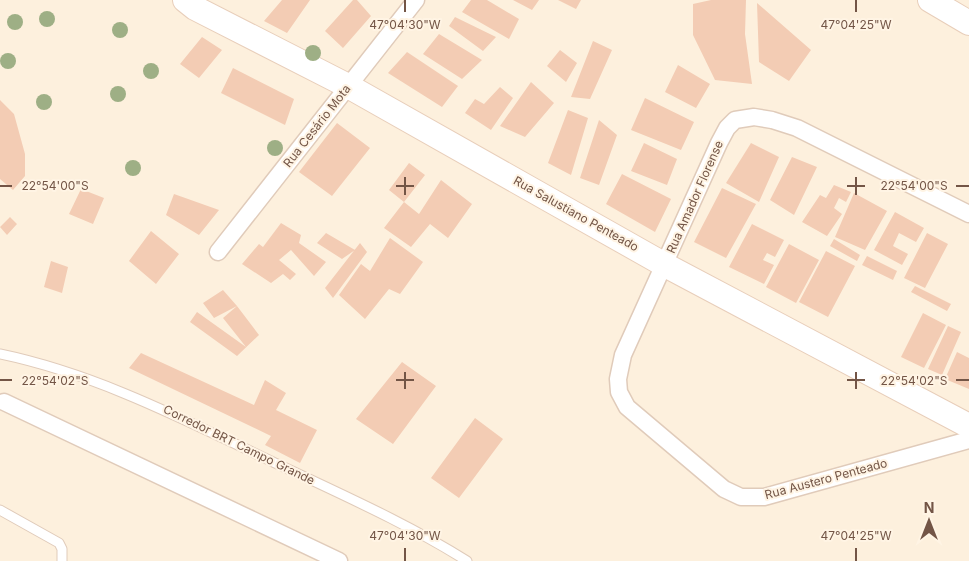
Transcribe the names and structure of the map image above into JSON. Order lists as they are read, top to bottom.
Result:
{
  "streets": {
    "street": [
      "Rua Cesário Mota",
      "Rua Amador Florense",
      "Rua Salustiano Penteado",
      "Rua Austero Penteado"
    ],
    "lane": ["Corredor BRT Campo Grande"]
  },
  "crossings": [
    ["Rua Cesário Mota", "Rua Salustiano Penteado"],
    ["Rua Amador Florense", "Rua Salustiano Penteado"],
    ["Rua Amador Florense", "Rua Austero Penteado"],
    ["Rua Salustiano Penteado", "Rua Austero Penteado"]
  ],
  "north": "top",
  "coordinates": [
    "47°04'30\"W",
    "47°04'25\"W",
    "22°54'00\"S",
    "22°54'02\"S"
  ]
}
